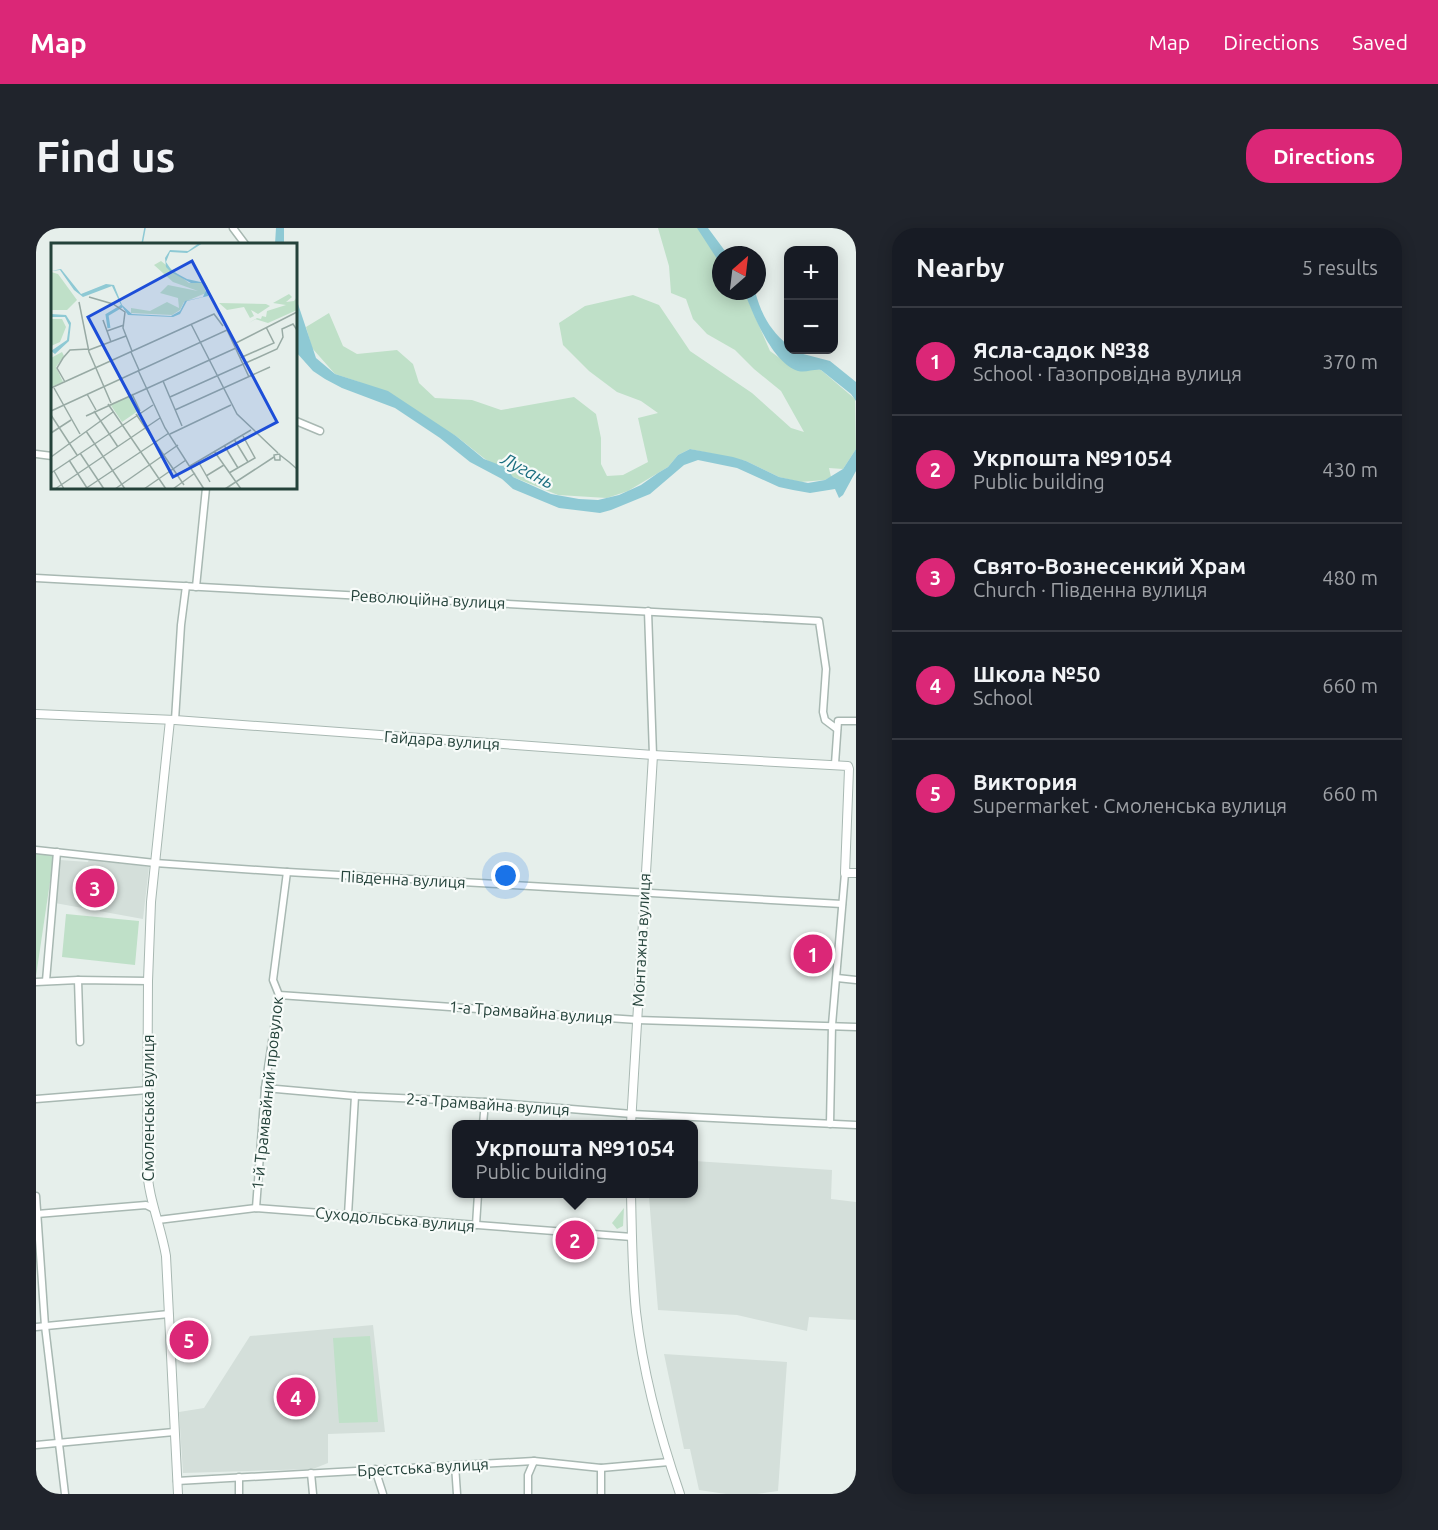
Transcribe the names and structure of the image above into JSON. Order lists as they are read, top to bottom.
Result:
{
  "streets": {
    "street": [
      "Революційна вулиця",
      "Гайдара вулиця",
      "Південна вулиця",
      "Монтажна вулиця",
      "1-а Трамвайна вулиця",
      "1-й Трамвайний провулок",
      "2-а Трамвайна вулиця",
      "Смоленська вулиця",
      "Суходольська вулиця",
      "Брестська вулиця"
    ]
  },
  "crossings": [
    ["Гайдара вулиця", "Монтажна вулиця"],
    ["Гайдара вулиця", "Смоленська вулиця"],
    ["Південна вулиця", "Монтажна вулиця"],
    ["Південна вулиця", "1-й Трамвайний провулок"],
    ["Південна вулиця", "Смоленська вулиця"],
    ["Монтажна вулиця", "1-а Трамвайна вулиця"],
    ["Монтажна вулиця", "2-а Трамвайна вулиця"],
    ["1-а Трамвайна вулиця", "1-й Трамвайний провулок"],
    ["1-й Трамвайний провулок", "2-а Трамвайна вулиця"],
    ["1-й Трамвайний провулок", "Суходольська вулиця"],
    ["Смоленська вулиця", "Суходольська вулиця"],
    ["Смоленська вулиця", "Брестська вулиця"]
  ],
  "water": ["Лугань"],
  "north": "top right",
  "page": {
    "header": "Map",
    "nav": ["Map", "Directions", "Saved"],
    "buttons": "Directions",
    "title": "Find us",
    "heading": ["Nearby", "5 results"],
    "map_buttons": ["+", "−"],
    "list": [
      {
        "mark": "1",
        "name": "Ясла-садок №38",
        "note": "School · Газопровідна вулиця",
        "value": "370 m"
      },
      {
        "mark": "2",
        "name": "Укрпошта №91054",
        "note": "Public building",
        "value": "430 m"
      },
      {
        "mark": "3",
        "name": "Свято-Вознесенкий Храм",
        "note": "Church · Південна вулиця",
        "value": "480 m"
      },
      {
        "mark": "4",
        "name": "Школа №50",
        "note": "School",
        "value": "660 m"
      },
      {
        "mark": "5",
        "name": "Виктория",
        "note": "Supermarket · Смоленська вулиця",
        "value": "660 m"
      }
    ],
    "pins": [
      "3",
      "1",
      "2",
      "5",
      "4"
    ],
    "popup": ["Укрпошта №91054", "Public building"]
  }
}
